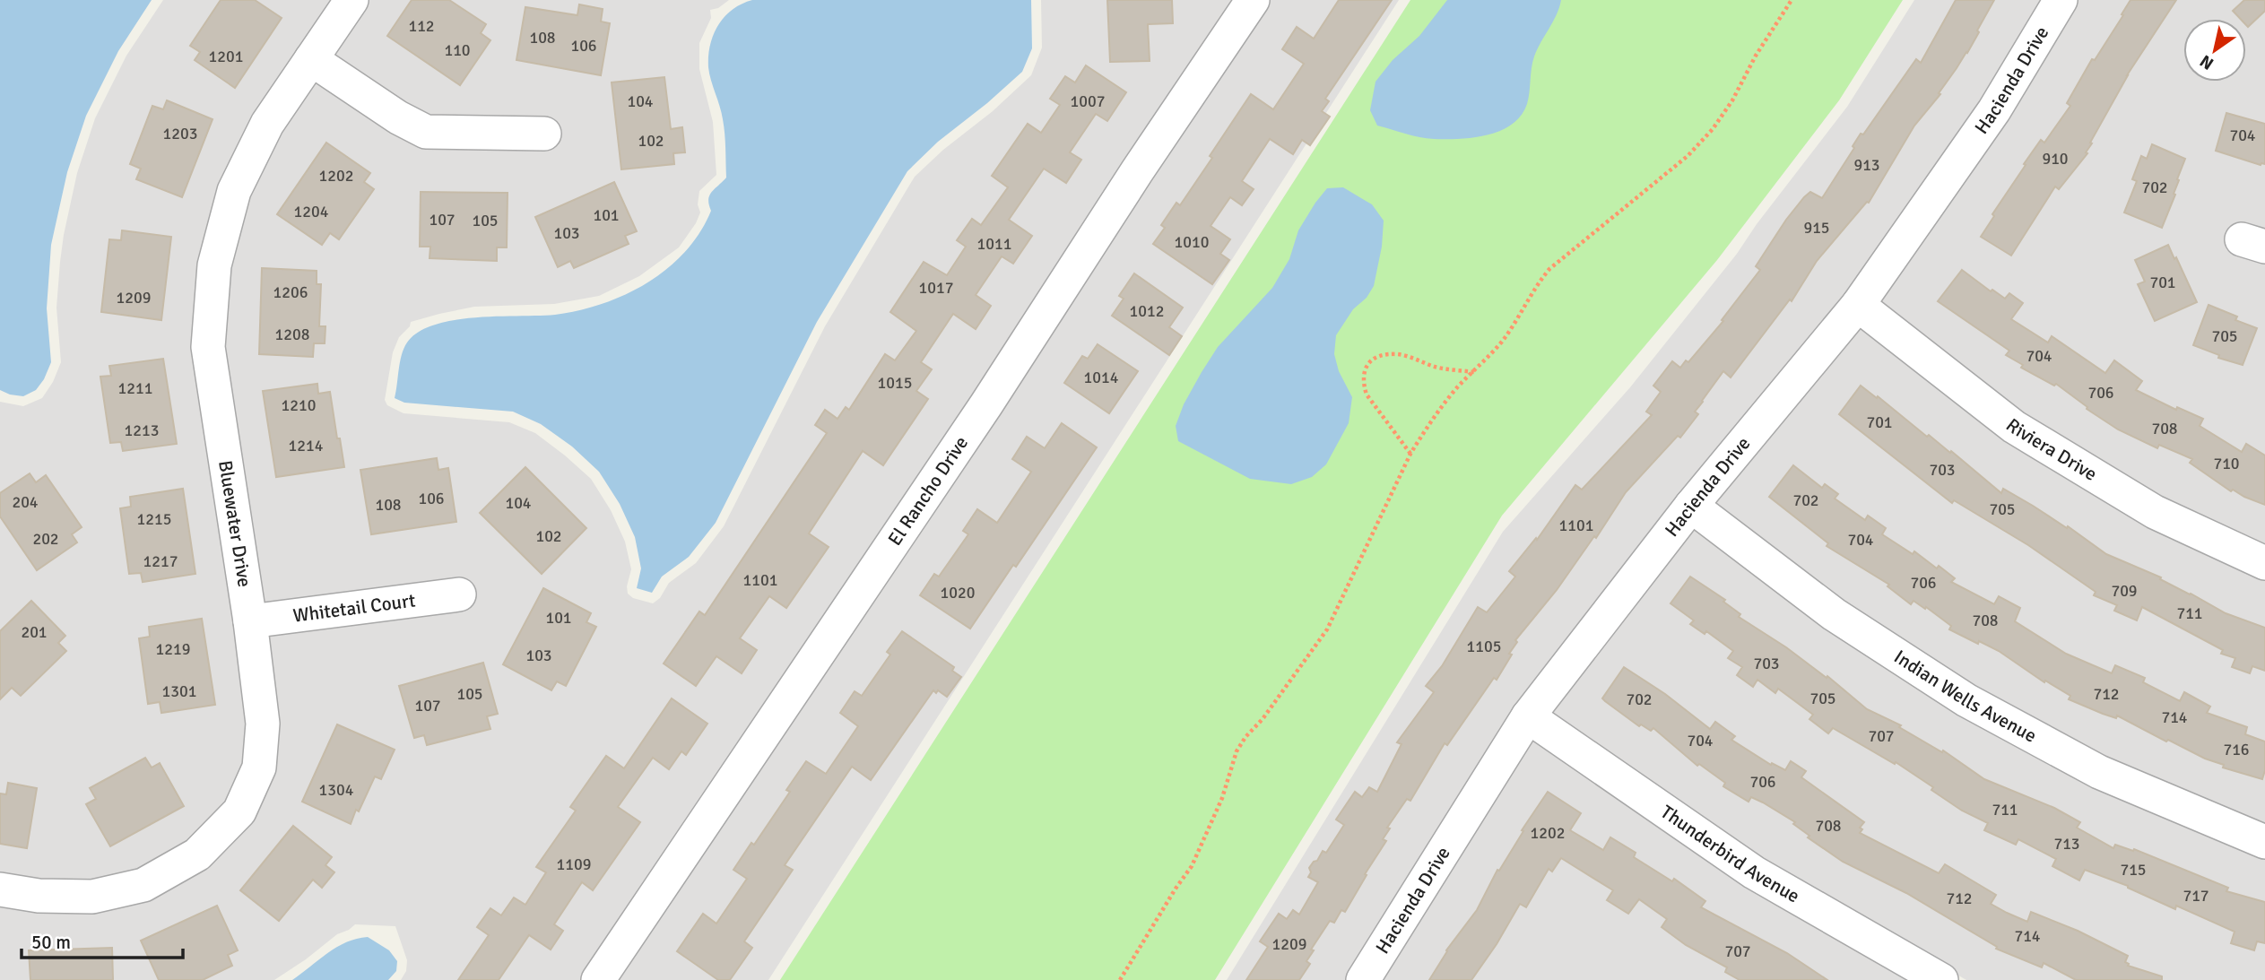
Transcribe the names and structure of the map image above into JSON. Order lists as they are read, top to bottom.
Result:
{
  "streets": {
    "street": [
      "Hacienda Drive",
      "Riviera Drive",
      "El Rancho Drive",
      "Bluewater Drive",
      "Whitetail Court",
      "Indian Wells Avenue",
      "Thunderbird Avenue"
    ]
  },
  "crossings": [
    ["Hacienda Drive", "Riviera Drive"],
    ["Hacienda Drive", "Indian Wells Avenue"],
    ["Hacienda Drive", "Thunderbird Avenue"],
    ["Bluewater Drive", "Whitetail Court"]
  ],
  "house_numbers": [
    "112",
    "108",
    "106",
    "110",
    "1201",
    "104",
    "1007",
    "1203",
    "704",
    "102",
    "910",
    "913",
    "1202",
    "702",
    "1204",
    "101",
    "107",
    "105",
    "915",
    "103",
    "1010",
    "1011",
    "701",
    "1017",
    "1206",
    "1209",
    "1012",
    "1208",
    "705",
    "704",
    "1014",
    "1015",
    "1211",
    "706",
    "1210",
    "701",
    "708",
    "1213",
    "1214",
    "710",
    "703",
    "106",
    "702",
    "204",
    "104",
    "108",
    "705",
    "1215",
    "1101",
    "102",
    "202",
    "704",
    "1217",
    "1101",
    "706",
    "709",
    "1020",
    "711",
    "101",
    "708",
    "201",
    "1105",
    "1219",
    "103",
    "703",
    "1301",
    "105",
    "712",
    "705",
    "702",
    "107",
    "714",
    "707",
    "704",
    "716",
    "706",
    "1304",
    "711",
    "708",
    "1202",
    "713",
    "1109",
    "715",
    "717",
    "712",
    "714",
    "1209",
    "707"
  ],
  "scale_bar": "50 m",
  "north": "bottom left"
}
